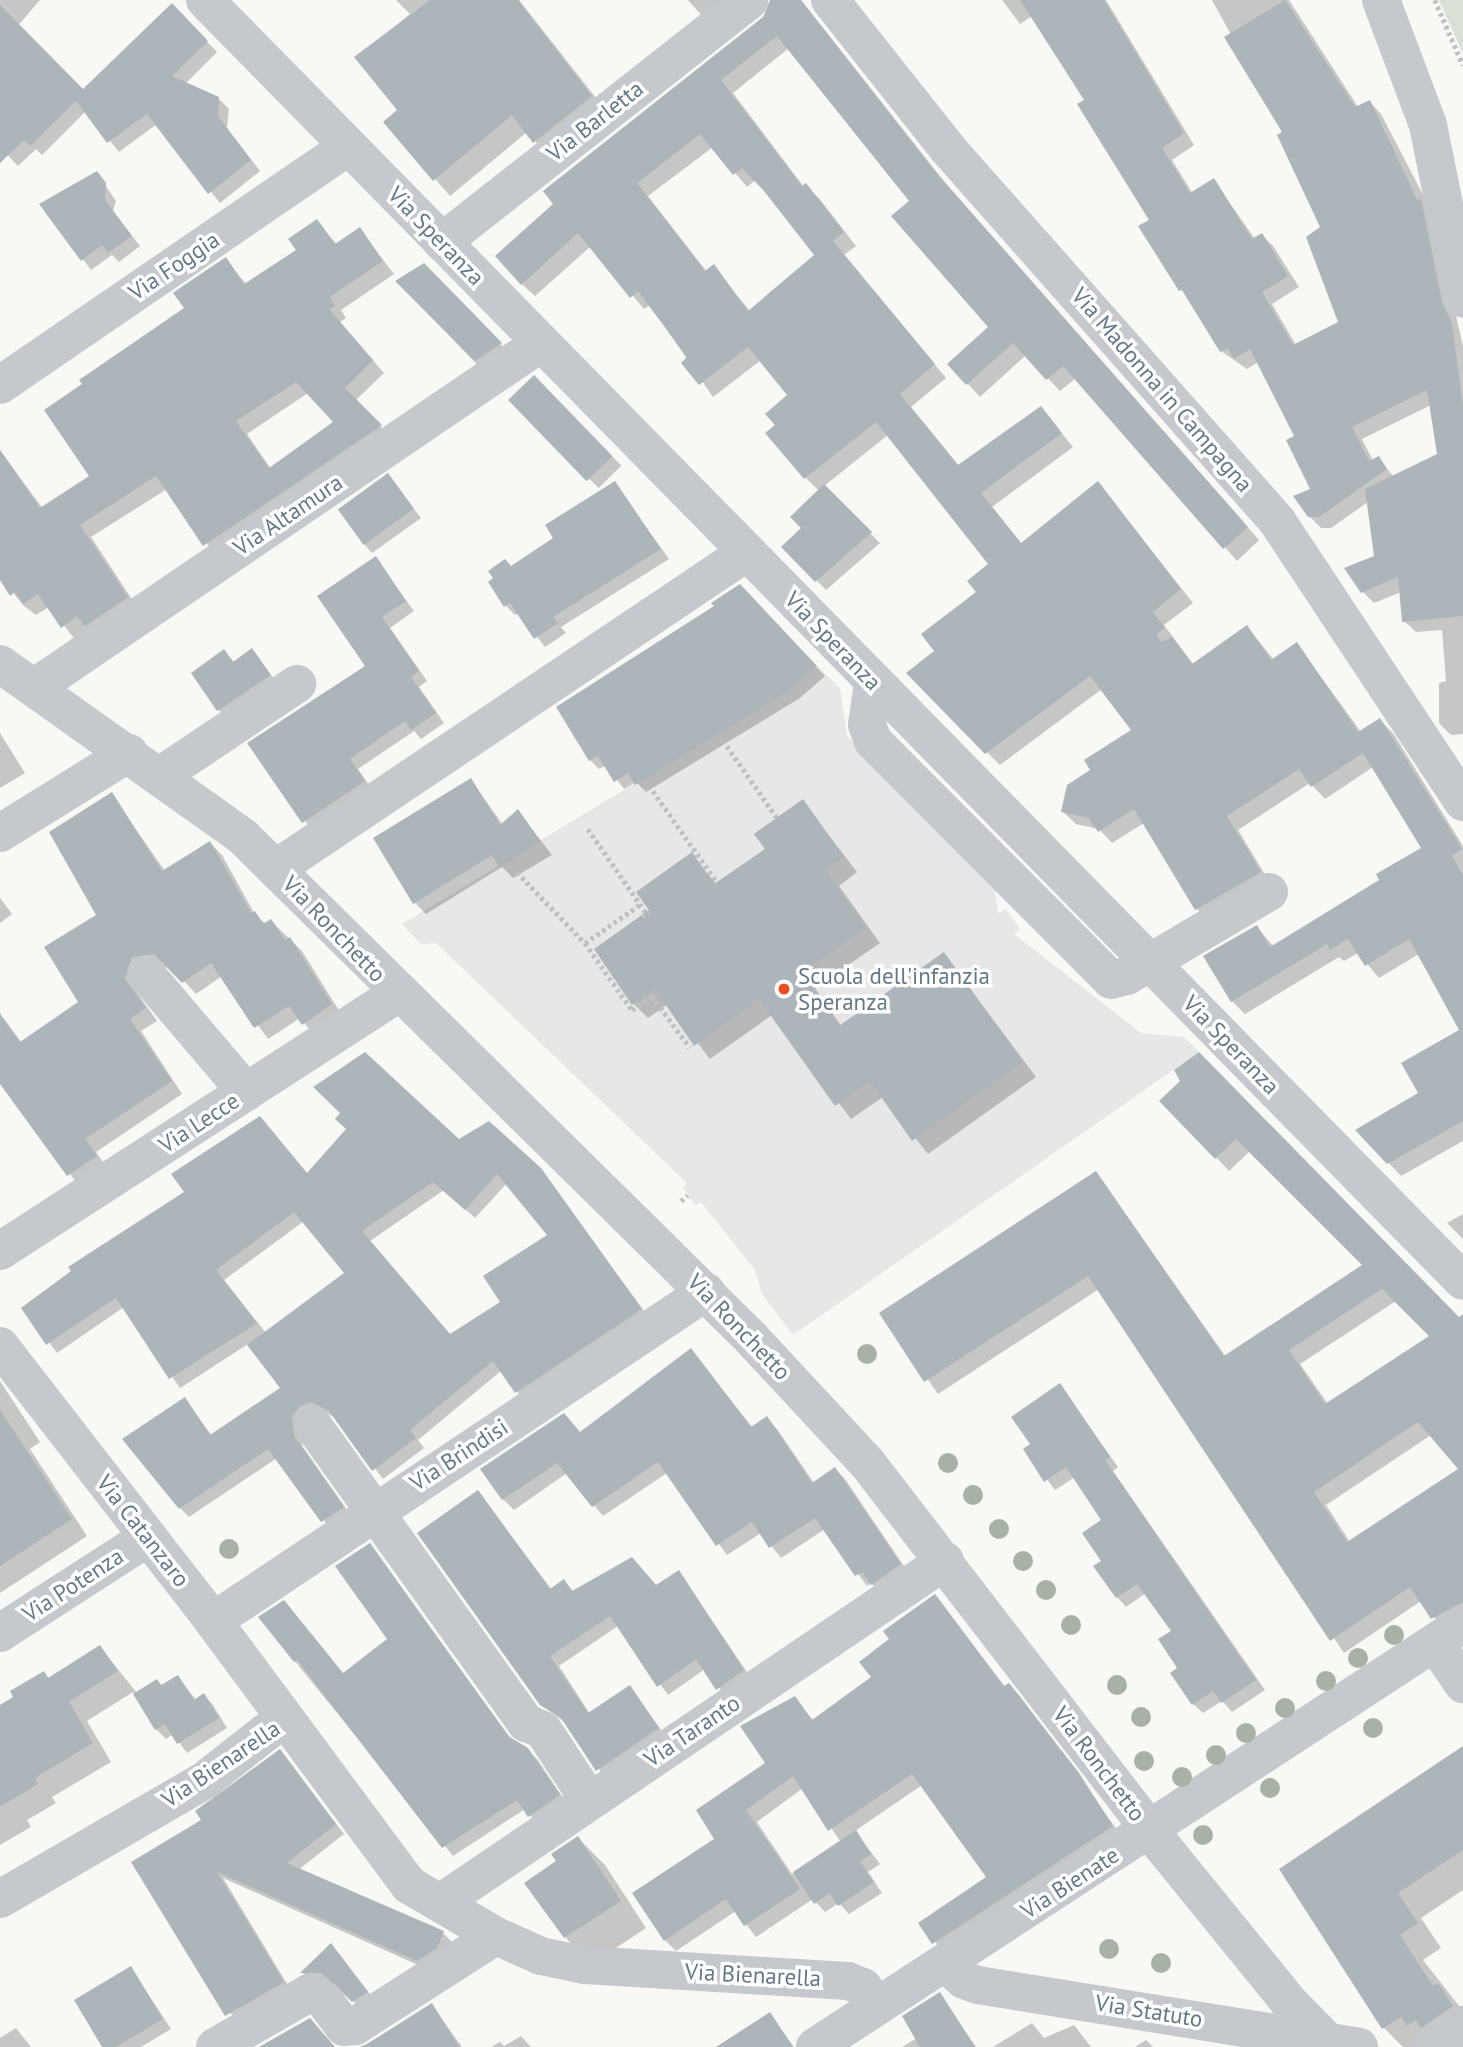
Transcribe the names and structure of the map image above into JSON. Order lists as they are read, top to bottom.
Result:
{
  "streets": {
    "street": [
      "Via Barletta",
      "Via Speranza",
      "Via Foggia",
      "Via Madonna in Campagna",
      "Via Altamura",
      "Via Ronchetto",
      "Via Lecce",
      "Via Brindisi",
      "Via Catanzaro",
      "Via Potenza",
      "Via Taranto",
      "Via Bienarella",
      "Via Bienate",
      "Via Statuto"
    ]
  },
  "crossings": [
    ["Via Barletta", "Via Speranza"],
    ["Via Speranza", "Via Foggia"],
    ["Via Speranza", "Via Altamura"],
    ["Via Speranza", "Via Ronchetto"],
    ["Via Altamura", "Via Ronchetto"],
    ["Via Ronchetto", "Via Lecce"],
    ["Via Ronchetto", "Via Brindisi"],
    ["Via Ronchetto", "Via Taranto"],
    ["Via Ronchetto", "Via Bienate"],
    ["Via Ronchetto", "Via Statuto"],
    ["Via Brindisi", "Via Catanzaro"],
    ["Via Catanzaro", "Via Potenza"],
    ["Via Catanzaro", "Via Bienarella"],
    ["Via Taranto", "Via Bienarella"],
    ["Via Bienarella", "Via Bienate"],
    ["Via Bienate", "Via Statuto"]
  ],
  "places": ["Scuola dell'infanzia Speranza"]
}
